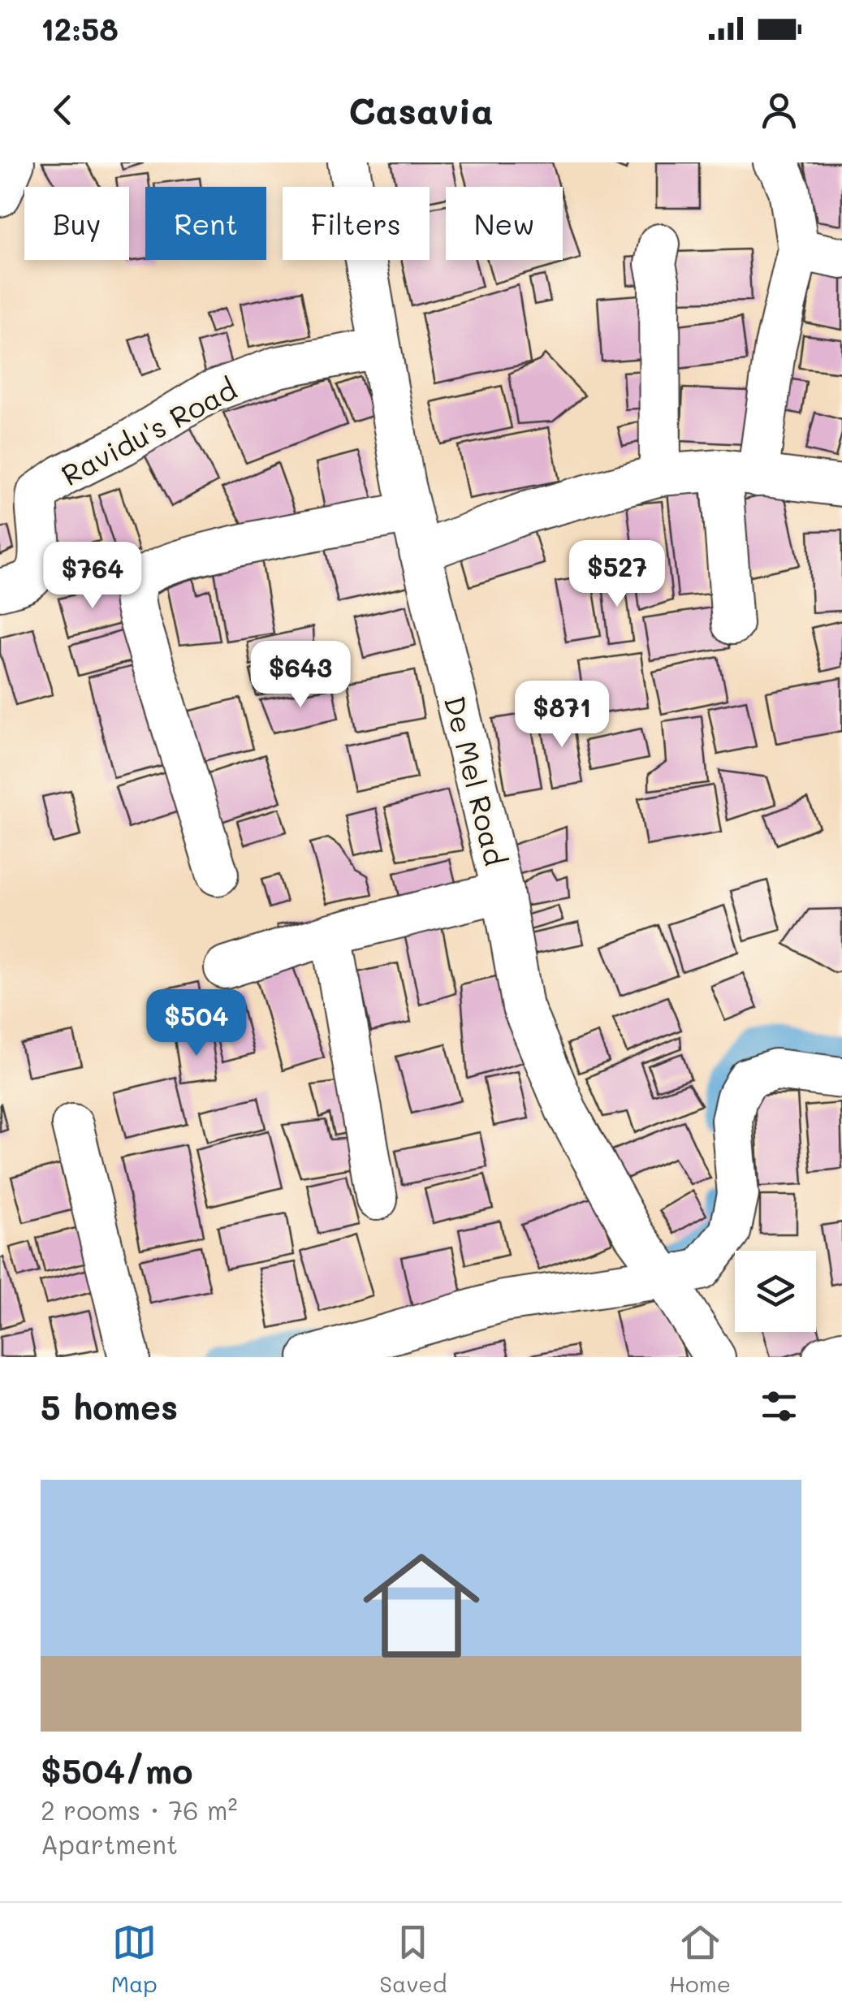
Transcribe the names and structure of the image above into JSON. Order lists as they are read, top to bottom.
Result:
{
  "streets": {
    "street": ["Ravidu's Road", "De Mel Road"]
  },
  "crossings": [
    ["Ravidu's Road", "De Mel Road"]
  ],
  "page": {
    "status": "12:58",
    "header": "Casavia",
    "chip": [
      "Buy",
      "Rent",
      "Filters",
      "New"
    ],
    "price": [
      "$527",
      "$764",
      "$643",
      "$871",
      "$504"
    ],
    "heading": "5 homes",
    "list": [
      {
        "name": "$504/mo",
        "note": "2 rooms · 76 m² · Apartment"
      }
    ],
    "tabs": ["Map", "Saved", "Home"]
  }
}
